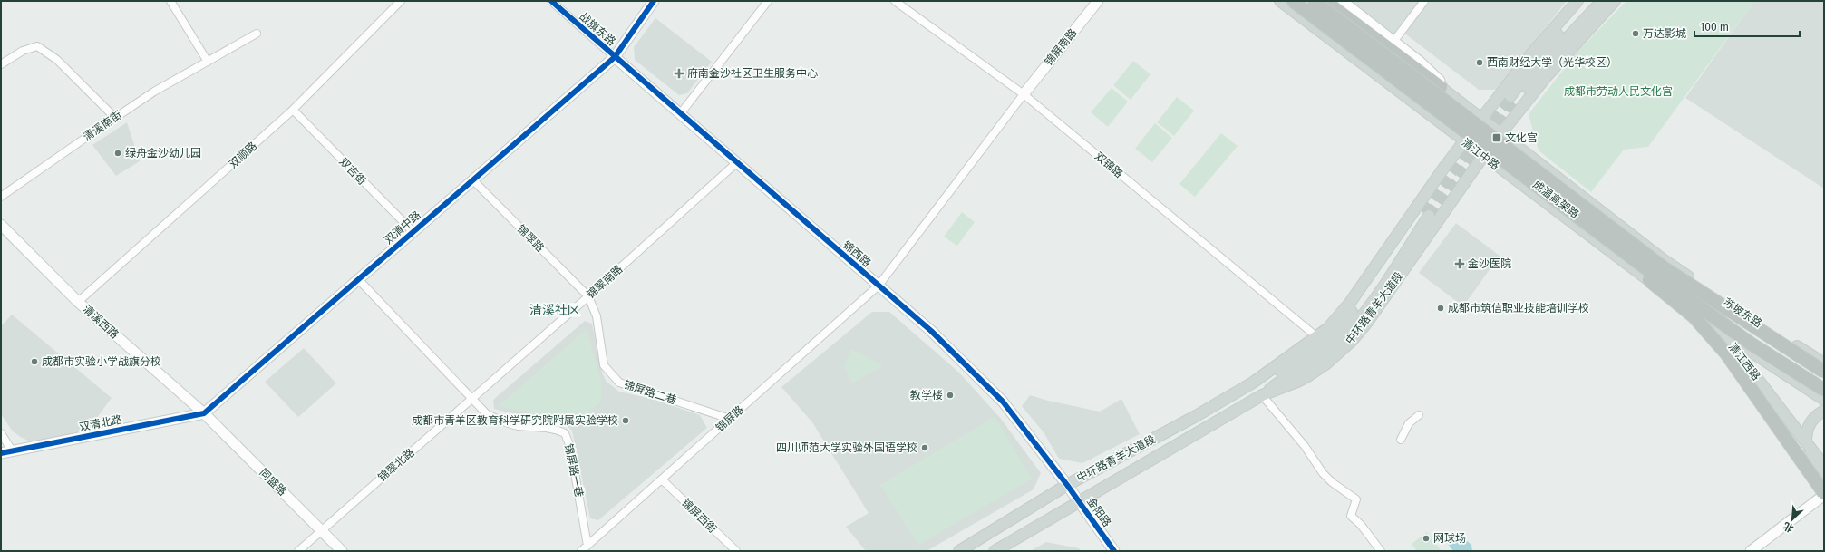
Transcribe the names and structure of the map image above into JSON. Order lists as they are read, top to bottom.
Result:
{
  "streets": {
    "highway": ["成温高架路"],
    "main road": [
      "清江中路",
      "中环路青羊大道段",
      "苏坡东路",
      "清江西路"
    ],
    "street": [
      "战旗东路",
      "锦屏南路",
      "清溪南街",
      "双顺路",
      "双锦路",
      "双吉街",
      "双清中路",
      "锦翠路",
      "锦西路",
      "锦翠南路",
      "清溪西路",
      "锦屏路二巷",
      "锦屏路",
      "双清北路",
      "锦翠北路",
      "锦屏路一巷",
      "同盛路",
      "金阳路",
      "锦屏西街"
    ]
  },
  "crossings": [
    ["战旗东路", "双清中路"],
    ["战旗东路", "锦西路"],
    ["锦屏南路", "双锦路"],
    ["锦屏南路", "锦屏路"],
    ["清江中路", "中环路青羊大道段"],
    ["清江中路", "清江西路"],
    ["双顺路", "双吉街"],
    ["双顺路", "清溪西路"],
    ["双锦路", "中环路青羊大道段"],
    ["双锦路", "锦屏路"],
    ["双吉街", "双清中路"],
    ["双清中路", "锦翠路"],
    ["双清中路", "锦西路"],
    ["双清中路", "清溪西路"],
    ["双清中路", "双清北路"],
    ["双清中路", "同盛路"],
    ["锦翠路", "锦翠南路"],
    ["锦翠路", "锦屏路二巷"],
    ["锦西路", "锦翠南路"],
    ["锦西路", "中环路青羊大道段"],
    ["锦西路", "锦屏路"],
    ["锦西路", "金阳路"],
    ["锦翠南路", "锦屏路二巷"],
    ["锦翠南路", "锦翠北路"],
    ["锦翠南路", "锦屏路一巷"],
    ["中环路青羊大道段", "金阳路"],
    ["苏坡东路", "清江西路"],
    ["清溪西路", "双清北路"],
    ["清溪西路", "同盛路"],
    ["锦屏路二巷", "锦屏路"],
    ["锦屏路", "锦屏路一巷"],
    ["锦屏路", "锦屏西街"],
    ["双清北路", "同盛路"],
    ["锦翠北路", "锦屏路一巷"],
    ["锦翠北路", "同盛路"]
  ],
  "districts": ["清溪社区"],
  "parks": ["成都市劳动人民文化宫"],
  "places": {
    "other": [
      "万达影城",
      "西南财经大学（光华校区）",
      "绿舟金沙幼儿园",
      "成都市筑信职业技能培训学校",
      "成都市实验小学战旗分校",
      "教学楼",
      "成都市青羊区教育科学研究院附属实验学校",
      "四川师范大学实验外国语学校",
      "网球场"
    ],
    "health": ["府南金沙社区卫生服务中心", "金沙医院"],
    "transit": ["文化宫"]
  },
  "scale_bar": "100 m",
  "north": "bottom left"
}
